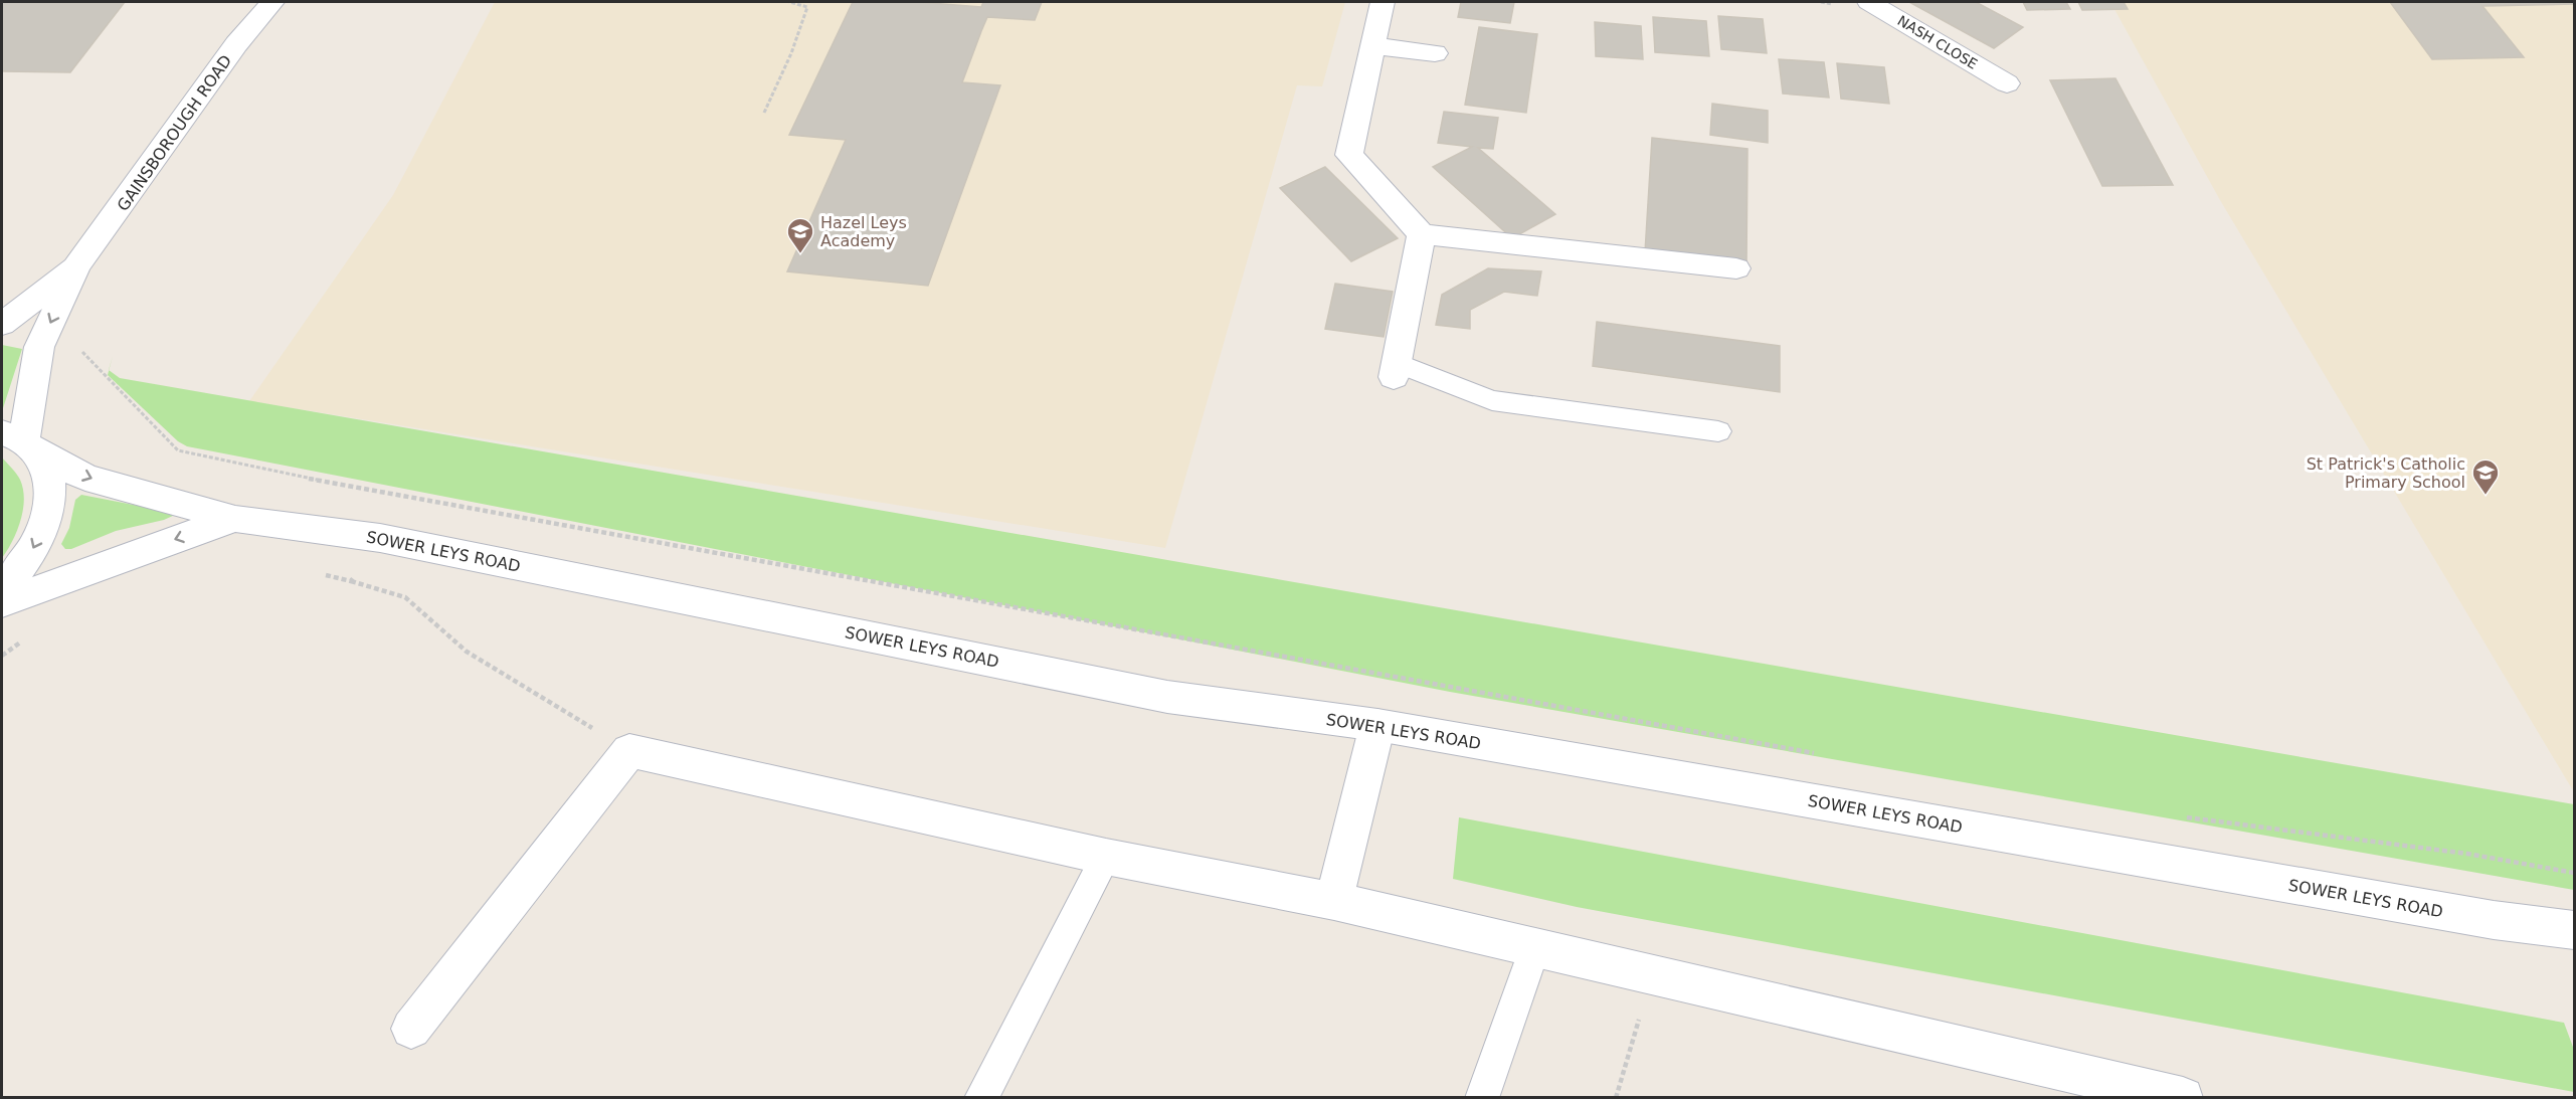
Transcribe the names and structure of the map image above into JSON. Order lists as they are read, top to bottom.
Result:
{
  "streets": {
    "street": ["NASH CLOSE", "GAINSBOROUGH ROAD", "SOWER LEYS ROAD"]
  },
  "crossings": [
    ["GAINSBOROUGH ROAD", "SOWER LEYS ROAD"]
  ],
  "places": {
    "school or university": ["Hazel Leys Academy", "St Patrick's Catholic Primary School"]
  }
}
